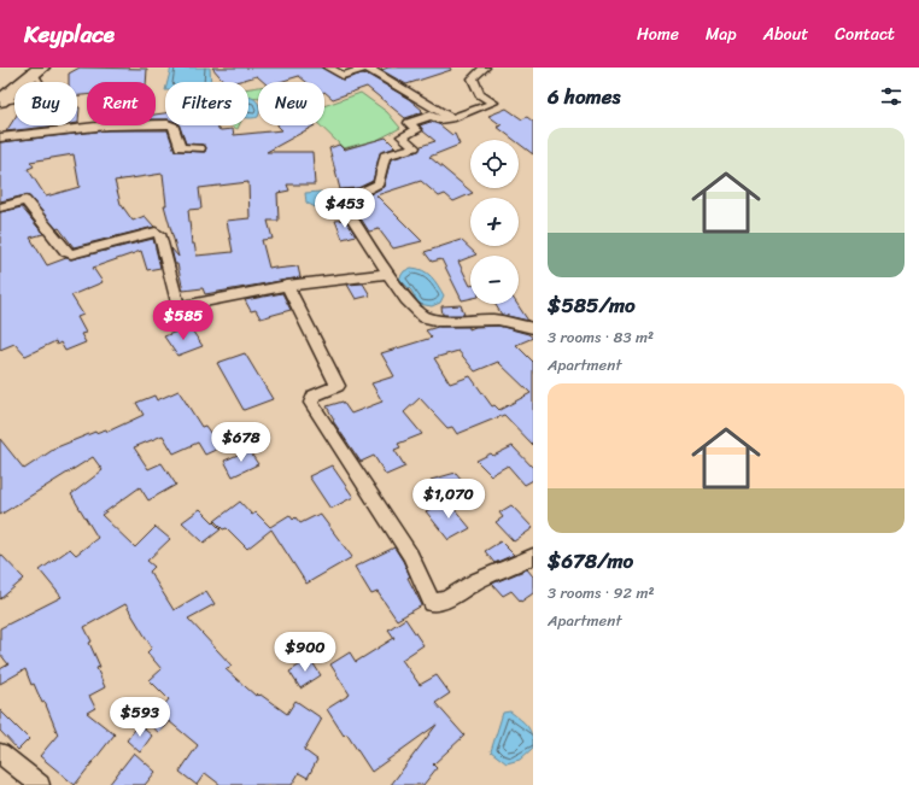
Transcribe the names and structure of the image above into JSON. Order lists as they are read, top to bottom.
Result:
{
  "page": {
    "header": "Keyplace",
    "nav": [
      "Home",
      "Map",
      "About",
      "Contact"
    ],
    "heading": "6 homes",
    "chip": [
      "Buy",
      "Rent",
      "Filters",
      "New"
    ],
    "list": [
      {
        "name": "$585/mo",
        "note": "3 rooms · 83 m² · Apartment"
      },
      {
        "name": "$678/mo",
        "note": "3 rooms · 92 m² · Apartment"
      }
    ],
    "map_buttons": ["+", "−"],
    "price": [
      "$453",
      "$585",
      "$678",
      "$1,070",
      "$900",
      "$593"
    ]
  }
}
